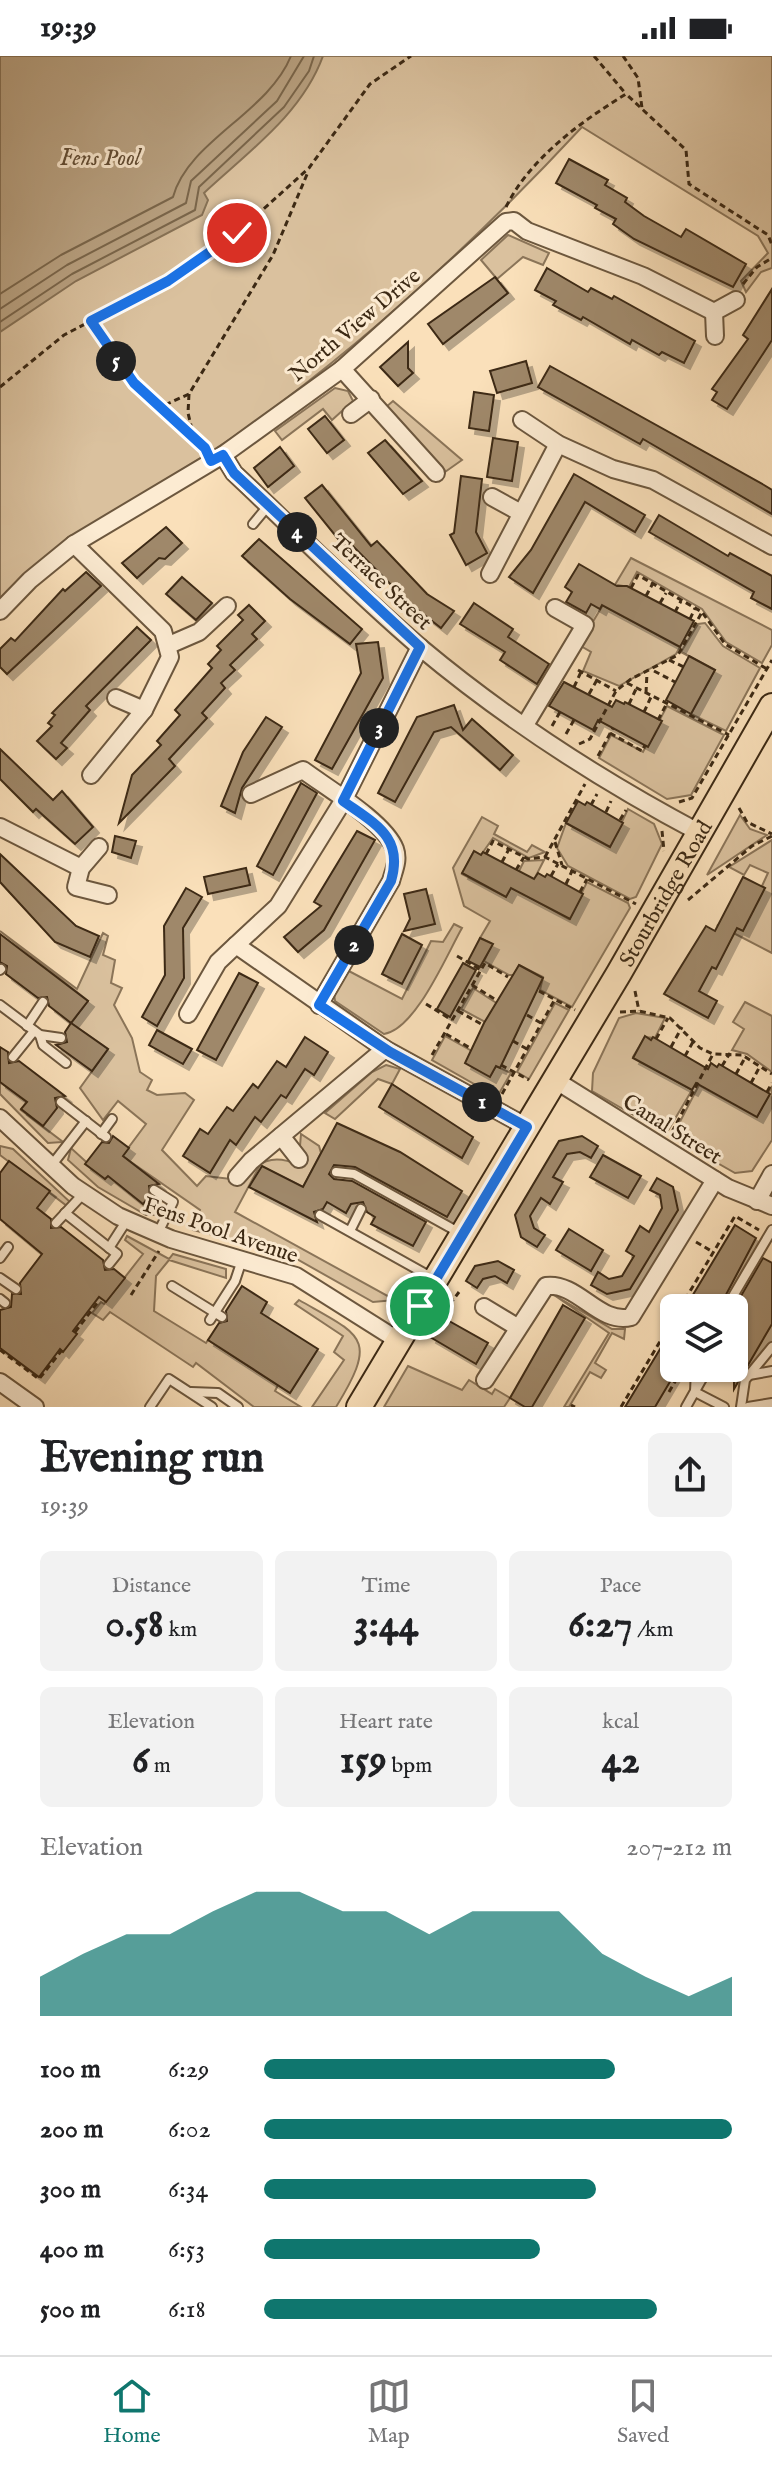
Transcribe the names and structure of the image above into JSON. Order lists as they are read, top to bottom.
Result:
{
  "streets": {
    "main road": ["Stourbridge Road"],
    "street": [
      "North View Drive",
      "Terrace Street",
      "Canal Street",
      "Fens Pool Avenue"
    ]
  },
  "crossings": [
    ["North View Drive", "Terrace Street"],
    ["Terrace Street", "Stourbridge Road"],
    ["Stourbridge Road", "Canal Street"],
    ["Stourbridge Road", "Fens Pool Avenue"]
  ],
  "water": ["Fens Pool"],
  "page": {
    "status": "19:39",
    "pins": [
      "5",
      "4",
      "3",
      "2",
      "1"
    ],
    "heading": ["Evening run", "19:39"],
    "stats": [
      ["Distance", "0.58 km"],
      ["Time", "3:44"],
      ["Pace", "6:27 /km"],
      ["Elevation", "6 m"],
      ["Heart rate", "159 bpm"],
      ["kcal", "42"]
    ],
    "chart": ["Elevation", "207–212 m"],
    "list": [
      {
        "name": "100 m",
        "note": "6:29"
      },
      {
        "name": "200 m",
        "note": "6:02"
      },
      {
        "name": "300 m",
        "note": "6:34"
      },
      {
        "name": "400 m",
        "note": "6:53"
      },
      {
        "name": "500 m",
        "note": "6:18"
      }
    ],
    "tabs": ["Home", "Map", "Saved"]
  }
}
